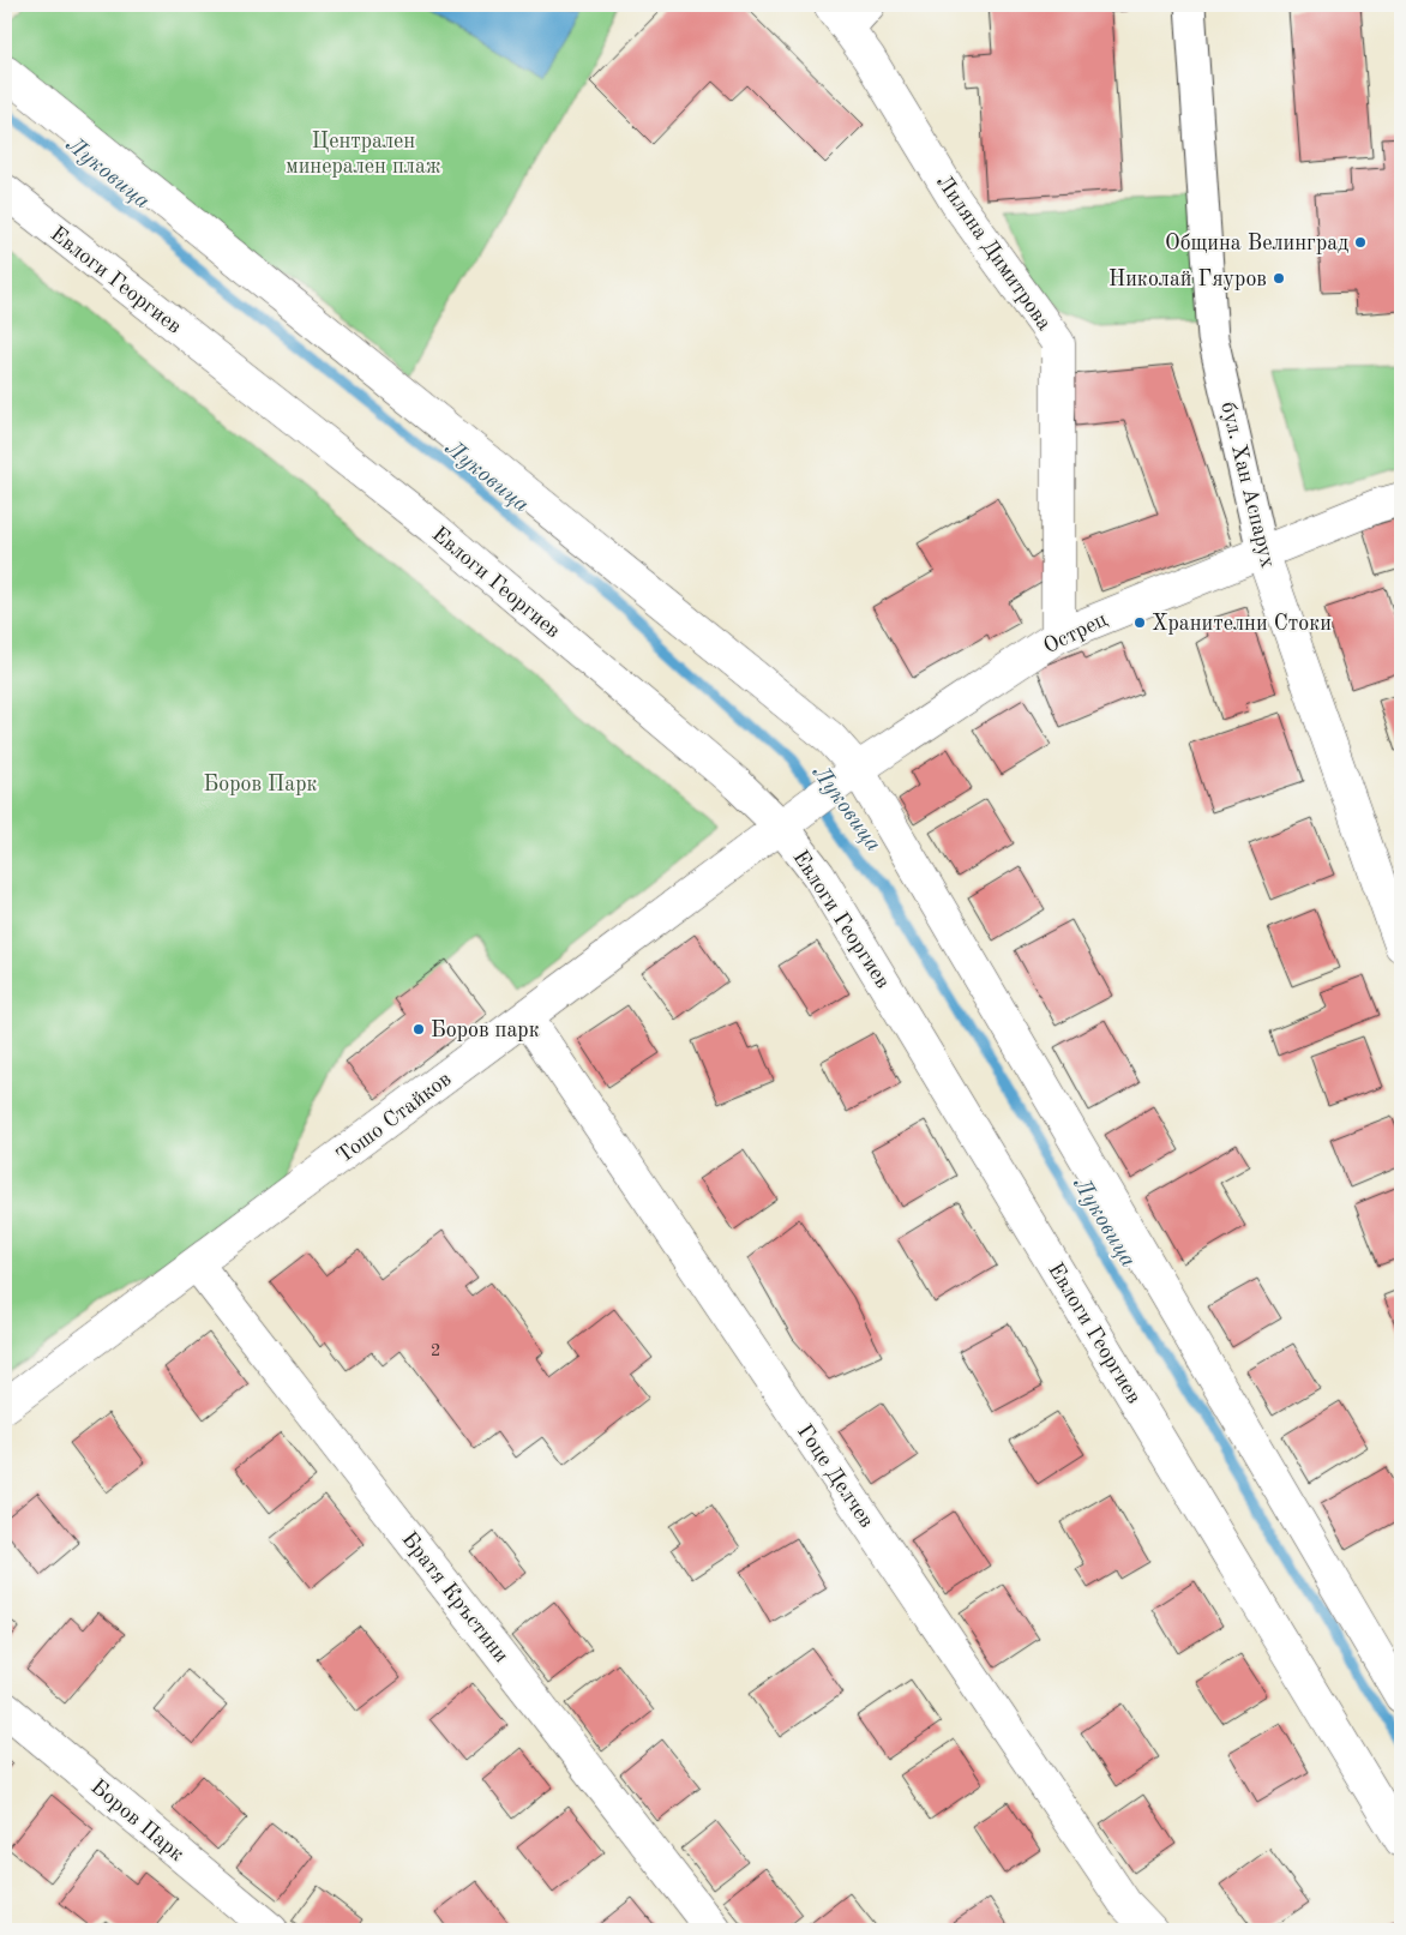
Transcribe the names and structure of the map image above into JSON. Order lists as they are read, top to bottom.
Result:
{
  "streets": {
    "street": [
      "Лиляна Димитрова",
      "Евлоги Георгиев",
      "бул. Хан Аспарух",
      "Острец",
      "Тошо Стайков",
      "Гоце Делчев",
      "Братя Кръстини",
      "Боров Парк"
    ]
  },
  "crossings": [
    ["Лиляна Димитрова", "Острец"],
    ["Евлоги Георгиев", "Острец"],
    ["Евлоги Георгиев", "Тошо Стайков"],
    ["бул. Хан Аспарух", "Острец"],
    ["Острец", "Тошо Стайков"],
    ["Тошо Стайков", "Гоце Делчев"],
    ["Тошо Стайков", "Братя Кръстини"]
  ],
  "water": ["Луковица"],
  "parks": ["Централен минерален плаж", "Боров Парк"],
  "places": [
    "Община Велинград",
    "Николай Гяуров",
    "Хранителни Стоки",
    "Боров парк"
  ],
  "house_numbers": ["2"]
}
